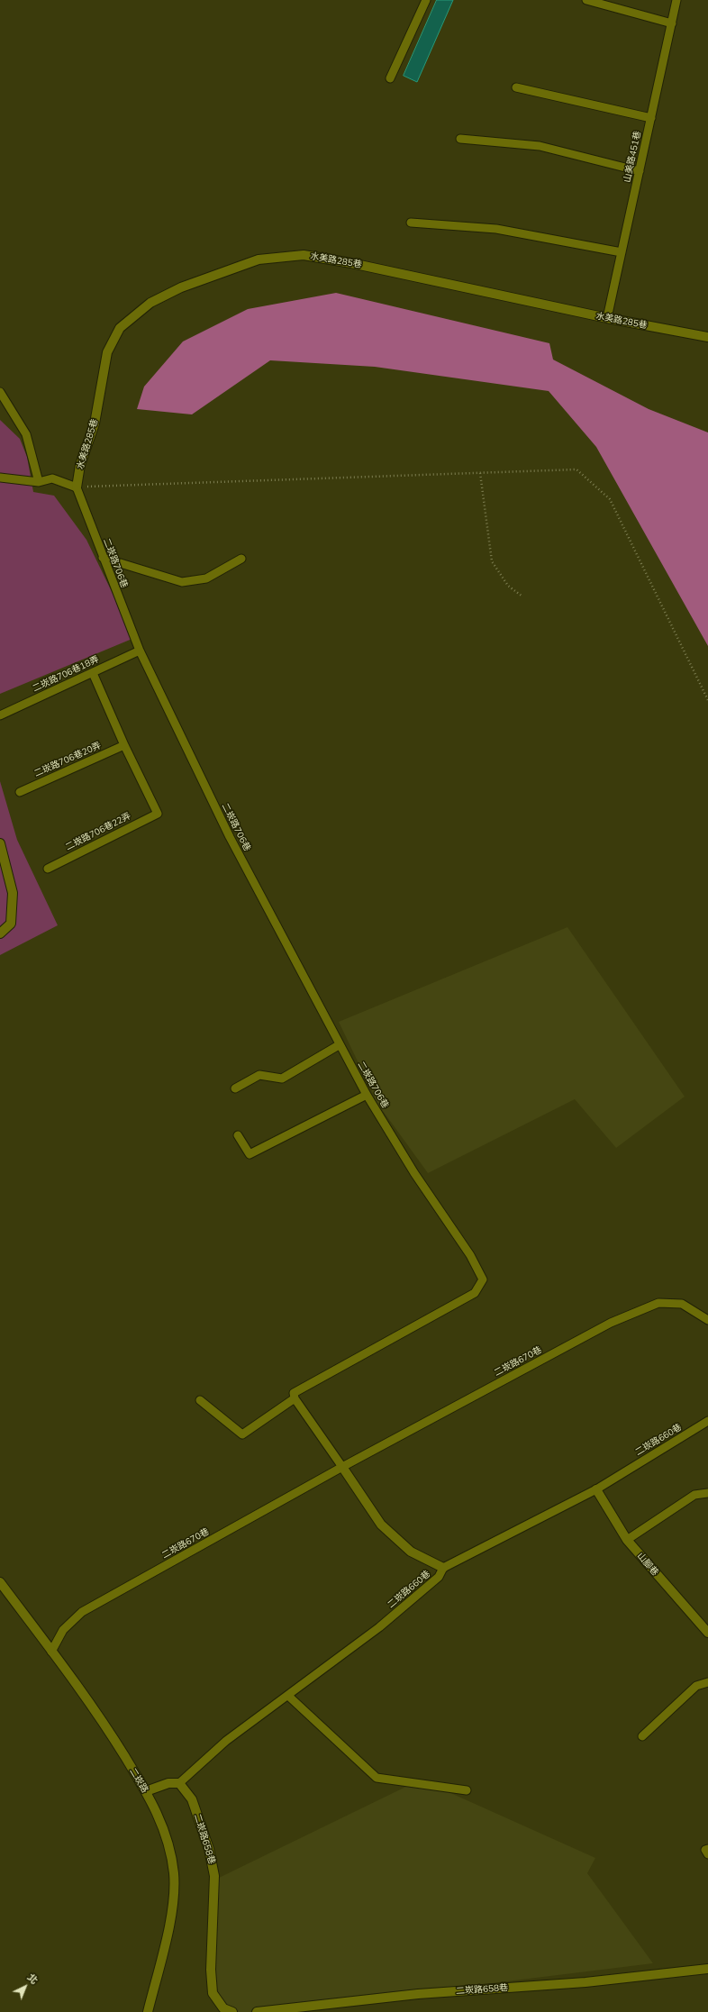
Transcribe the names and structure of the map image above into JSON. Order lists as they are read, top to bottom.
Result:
{
  "streets": {
    "street": [
      "水美路285巷",
      "山腳巷",
      "二崁路",
      "二崁路658巷"
    ],
    "lane": [
      "山美路451巷",
      "二崁路706巷",
      "二崁路706巷18弄",
      "二崁路706巷20弄",
      "二崁路706巷22弄",
      "二崁路670巷",
      "二崁路660巷"
    ]
  },
  "crossings": [
    ["山美路451巷", "水美路285巷"],
    ["水美路285巷", "二崁路706巷"],
    ["二崁路706巷", "二崁路706巷18弄"],
    ["二崁路706巷20弄", "二崁路706巷22弄"],
    ["二崁路670巷", "二崁路"],
    ["二崁路660巷", "山腳巷"],
    ["二崁路660巷", "二崁路658巷"]
  ],
  "north": "top right"
}
